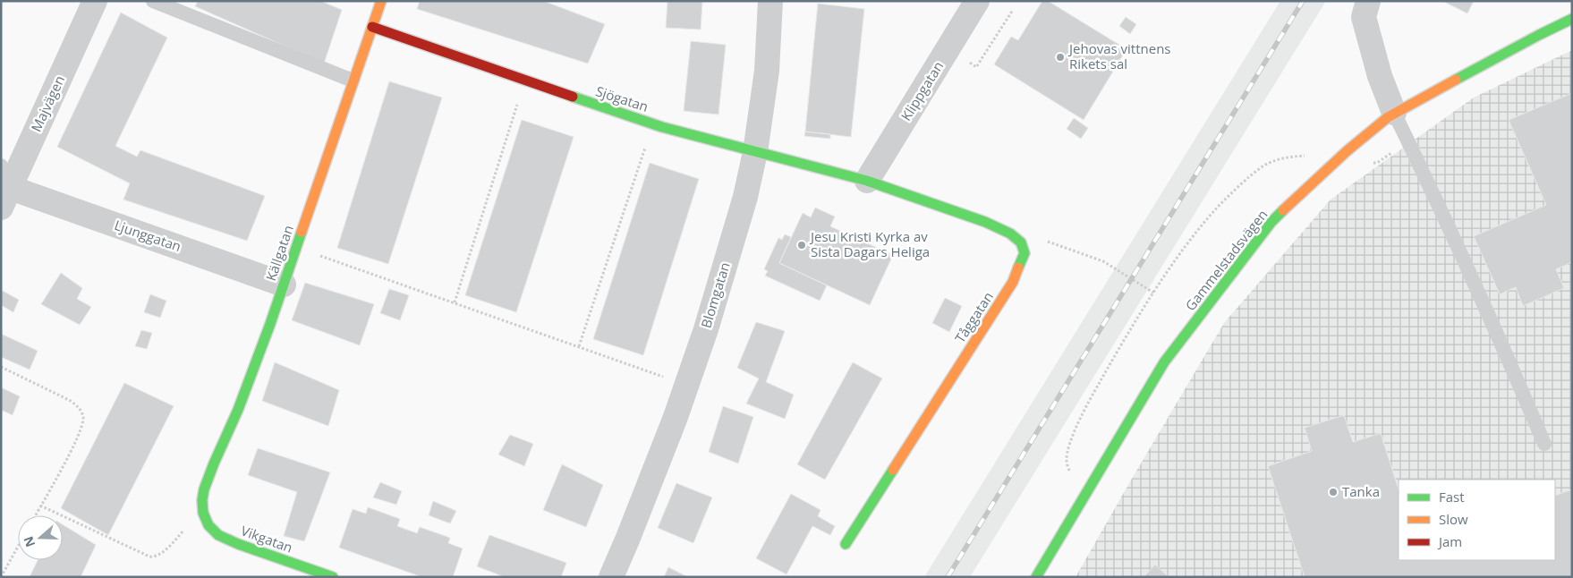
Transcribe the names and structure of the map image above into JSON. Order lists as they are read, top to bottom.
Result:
{
  "streets": {
    "street": [
      "Klippgatan",
      "Sjögatan",
      "Majvägen",
      "Ljunggatan",
      "Källgatan",
      "Gammelstadsvägen",
      "Blomgatan",
      "Tåggatan",
      "Vikgatan"
    ]
  },
  "crossings": [
    ["Klippgatan", "Sjögatan"],
    ["Sjögatan", "Källgatan"],
    ["Sjögatan", "Blomgatan"],
    ["Majvägen", "Ljunggatan"],
    ["Ljunggatan", "Källgatan"],
    ["Källgatan", "Vikgatan"]
  ],
  "places": ["Jehovas vittnens Rikets sal", "Jesu Kristi Kyrka av Sista Dagars Heliga", "Tanka"],
  "legend": ["Fast", "Slow", "Jam"],
  "north": "left"
}
